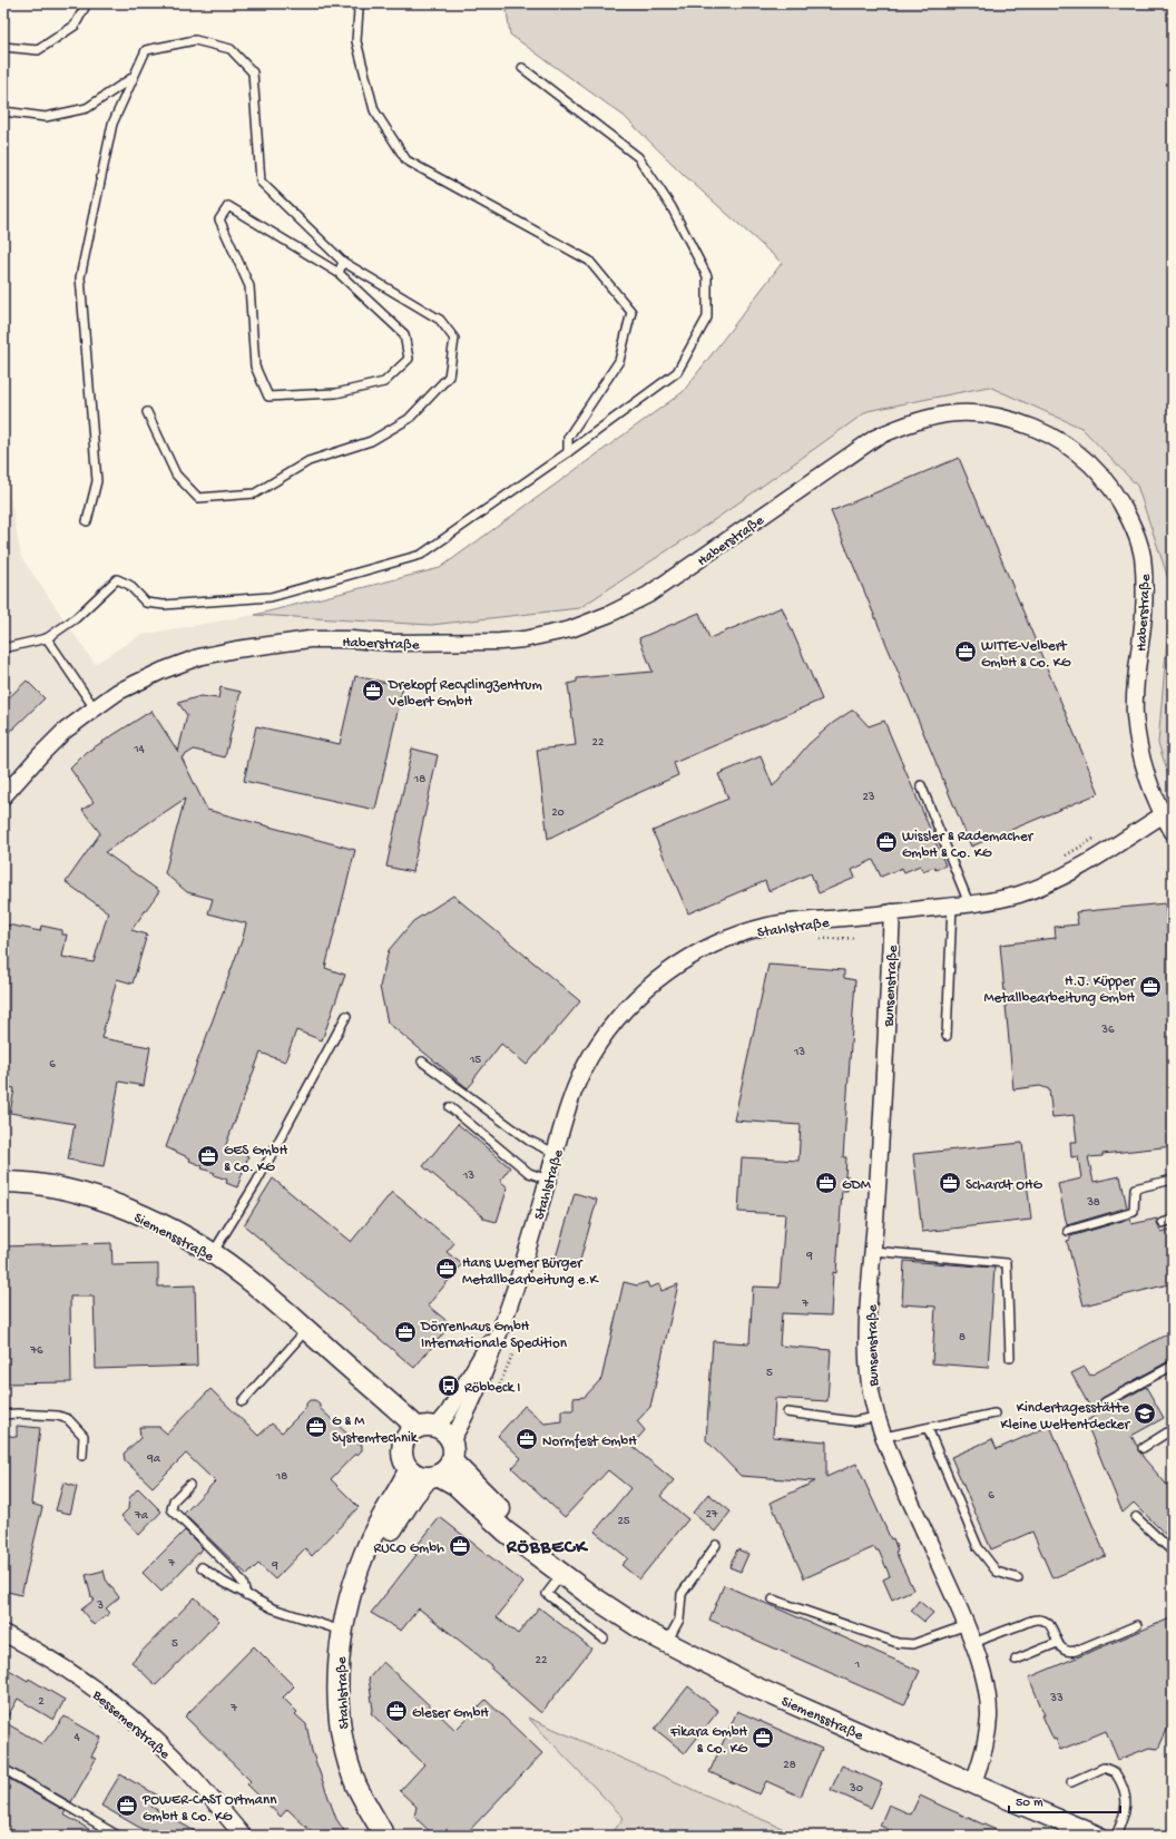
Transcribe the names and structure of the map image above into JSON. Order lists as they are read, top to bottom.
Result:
{
  "streets": {
    "street": [
      "Haberstraße",
      "Stahlstraße",
      "Bunsenstraße",
      "Siemensstraße",
      "Bessemerstraße"
    ]
  },
  "crossings": [
    ["Haberstraße", "Stahlstraße"],
    ["Stahlstraße", "Bunsenstraße"],
    ["Stahlstraße", "Siemensstraße"],
    ["Bunsenstraße", "Siemensstraße"]
  ],
  "districts": ["RÖBBECK"],
  "places": {
    "office": [
      "WITTE-Velbert GmbH & Co. KG",
      "Drekopf Recyclingzentrum Velbert GmbH",
      "Wissler & Rademacher GmbH & Co. KG",
      "H.J. Küpper Metallbearbeitung GmbH",
      "GES GmbH & Co. KG",
      "GDM",
      "Schardt OHG",
      "Hans Werner Bürger Metallbearbeitung e.K",
      "Dörrenhaus GmbH Internationale Spedition",
      "G & M Systemtechnik",
      "Normfest GmbH",
      "RUCO Gmbh",
      "Gleser GmbH",
      "Fikara GmbH & Co. KG",
      "POWER-CAST Ortmann GmbH & Co. KG"
    ],
    "bus stop": ["Röbbeck I"],
    "school or university": ["Kindertagesstätte Kleine Weltentdecker"]
  },
  "house_numbers": [
    "22",
    "14",
    "18",
    "23",
    "20",
    "36",
    "13",
    "15",
    "6",
    "13",
    "38",
    "9",
    "7",
    "8",
    "76",
    "5",
    "9a",
    "18",
    "6",
    "27",
    "7a",
    "25",
    "7",
    "9",
    "3",
    "5",
    "22",
    "1",
    "33",
    "2",
    "7",
    "4",
    "28",
    "30"
  ],
  "scale_bar": "50 m"
}
